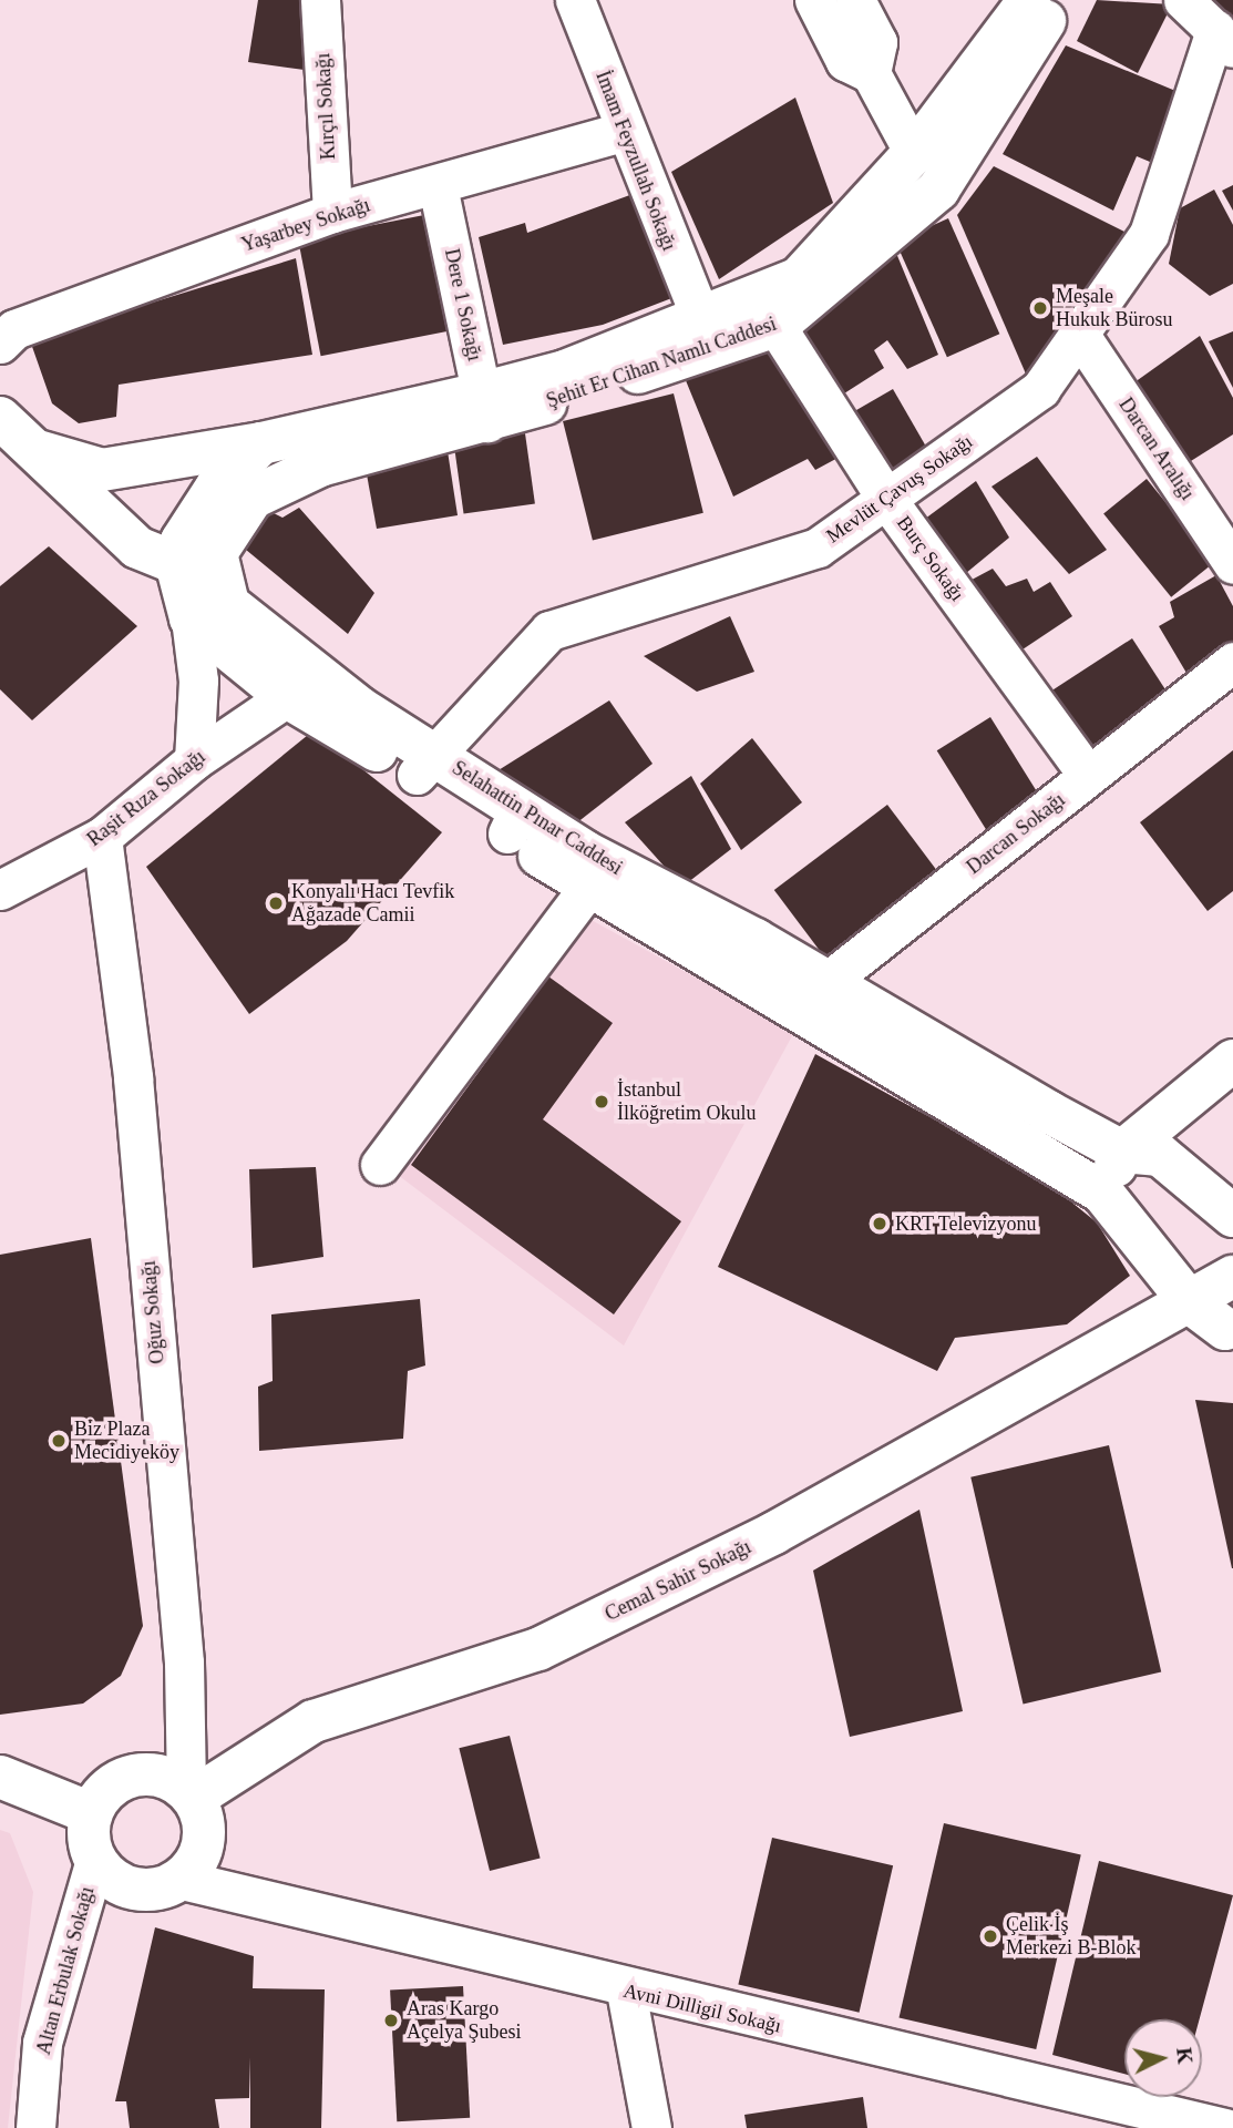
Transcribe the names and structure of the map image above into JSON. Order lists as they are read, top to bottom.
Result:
{
  "streets": {
    "street": [
      "Kırçıl Sokağı",
      "İmam Feyzullah Sokağı",
      "Yaşarbey Sokağı",
      "Dere 1 Sokağı",
      "Şehit Er Cihan Namlı Caddesi",
      "Darcan Aralığı",
      "Mevlüt Çavuş Sokağı",
      "Burç Sokağı",
      "Raşit Rıza Sokağı",
      "Selahattin Pınar Caddesi",
      "Darcan Sokağı",
      "Oğuz Sokağı",
      "Cemal Sahir Sokağı",
      "Altan Erbulak Sokağı",
      "Avni Dilligil Sokağı"
    ]
  },
  "crossings": [
    ["Kırçıl Sokağı", "Yaşarbey Sokağı"],
    ["İmam Feyzullah Sokağı", "Yaşarbey Sokağı"],
    ["İmam Feyzullah Sokağı", "Şehit Er Cihan Namlı Caddesi"],
    ["Yaşarbey Sokağı", "Dere 1 Sokağı"],
    ["Dere 1 Sokağı", "Şehit Er Cihan Namlı Caddesi"],
    ["Şehit Er Cihan Namlı Caddesi", "Burç Sokağı"],
    ["Şehit Er Cihan Namlı Caddesi", "Selahattin Pınar Caddesi"],
    ["Darcan Aralığı", "Mevlüt Çavuş Sokağı"],
    ["Mevlüt Çavuş Sokağı", "Burç Sokağı"],
    ["Mevlüt Çavuş Sokağı", "Selahattin Pınar Caddesi"],
    ["Burç Sokağı", "Darcan Sokağı"],
    ["Raşit Rıza Sokağı", "Selahattin Pınar Caddesi"],
    ["Raşit Rıza Sokağı", "Oğuz Sokağı"],
    ["Selahattin Pınar Caddesi", "Darcan Sokağı"],
    ["Oğuz Sokağı", "Cemal Sahir Sokağı"],
    ["Oğuz Sokağı", "Altan Erbulak Sokağı"],
    ["Oğuz Sokağı", "Avni Dilligil Sokağı"],
    ["Cemal Sahir Sokağı", "Altan Erbulak Sokağı"],
    ["Cemal Sahir Sokağı", "Avni Dilligil Sokağı"],
    ["Altan Erbulak Sokağı", "Avni Dilligil Sokağı"]
  ],
  "places": [
    "Meşale Hukuk Bürosu",
    "Konyalı Hacı Tevfik Ağazade Camii",
    "İstanbul İlköğretim Okulu",
    "KRT Televizyonu",
    "Biz Plaza Mecidiyeköy",
    "Çelik İş Merkezi B-Blok",
    "Aras Kargo Açelya Şubesi"
  ],
  "north": "right"
}
